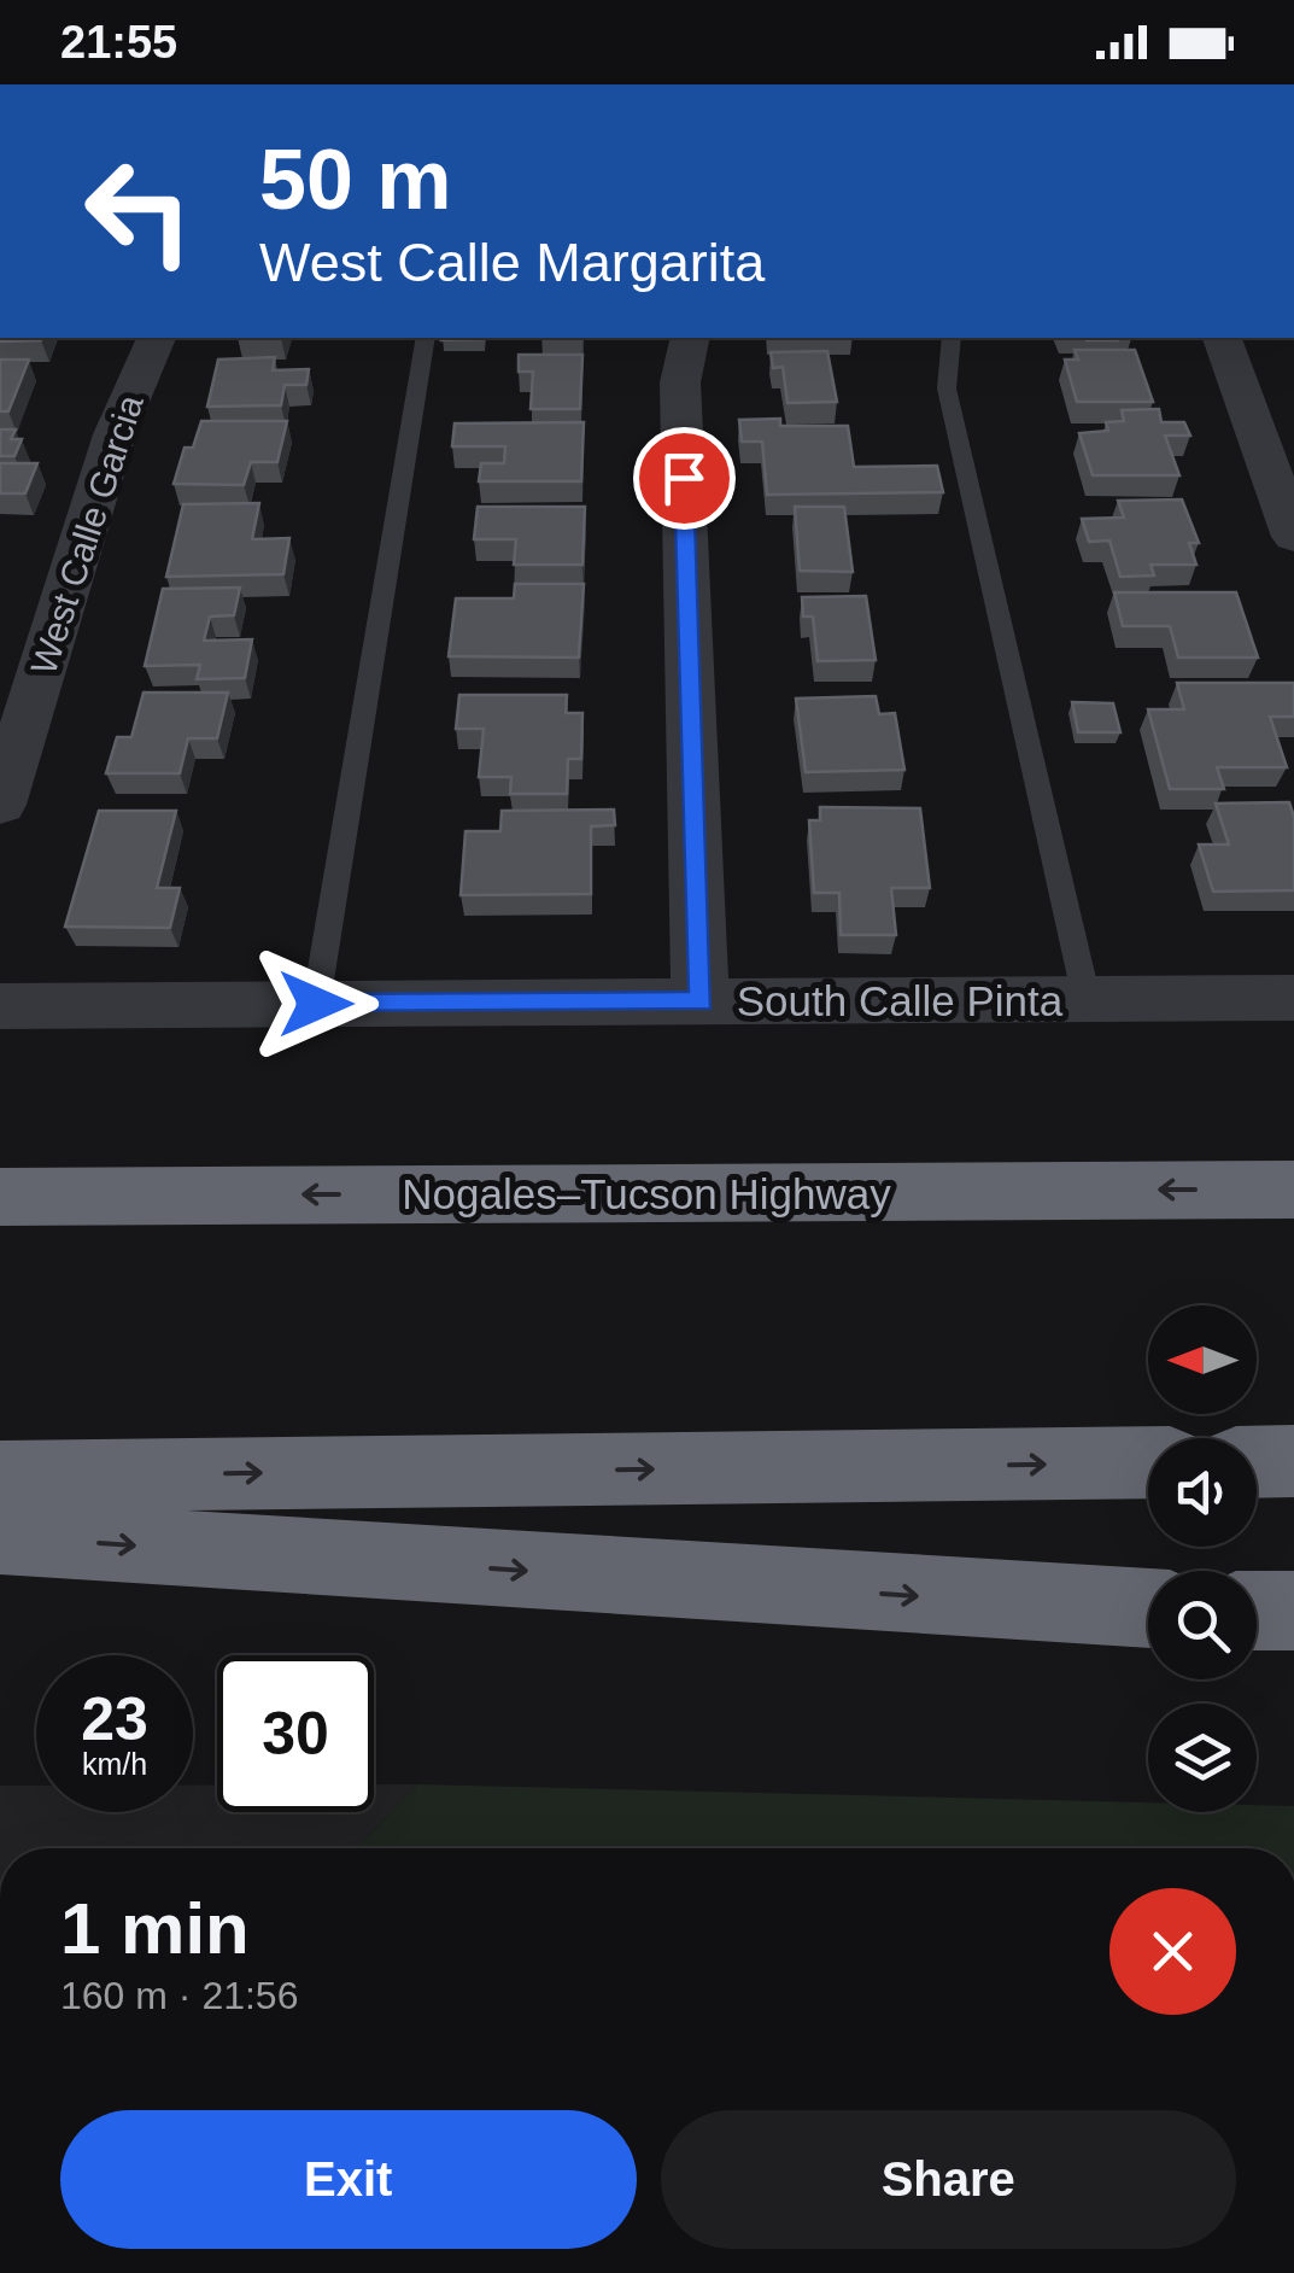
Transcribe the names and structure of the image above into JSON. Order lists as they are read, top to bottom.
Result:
{
  "streets": {
    "highway": ["Nogales–Tucson Highway"],
    "street": ["West Calle Garcia", "South Calle Pinta"]
  },
  "north": "left",
  "page": {
    "status": "21:55",
    "turn": ["50 m", "West Calle Margarita"],
    "speed": "23 km/h",
    "limit": "30",
    "heading": ["1 min", "160 m · 21:56"],
    "buttons": ["Exit", "Share"]
  }
}
